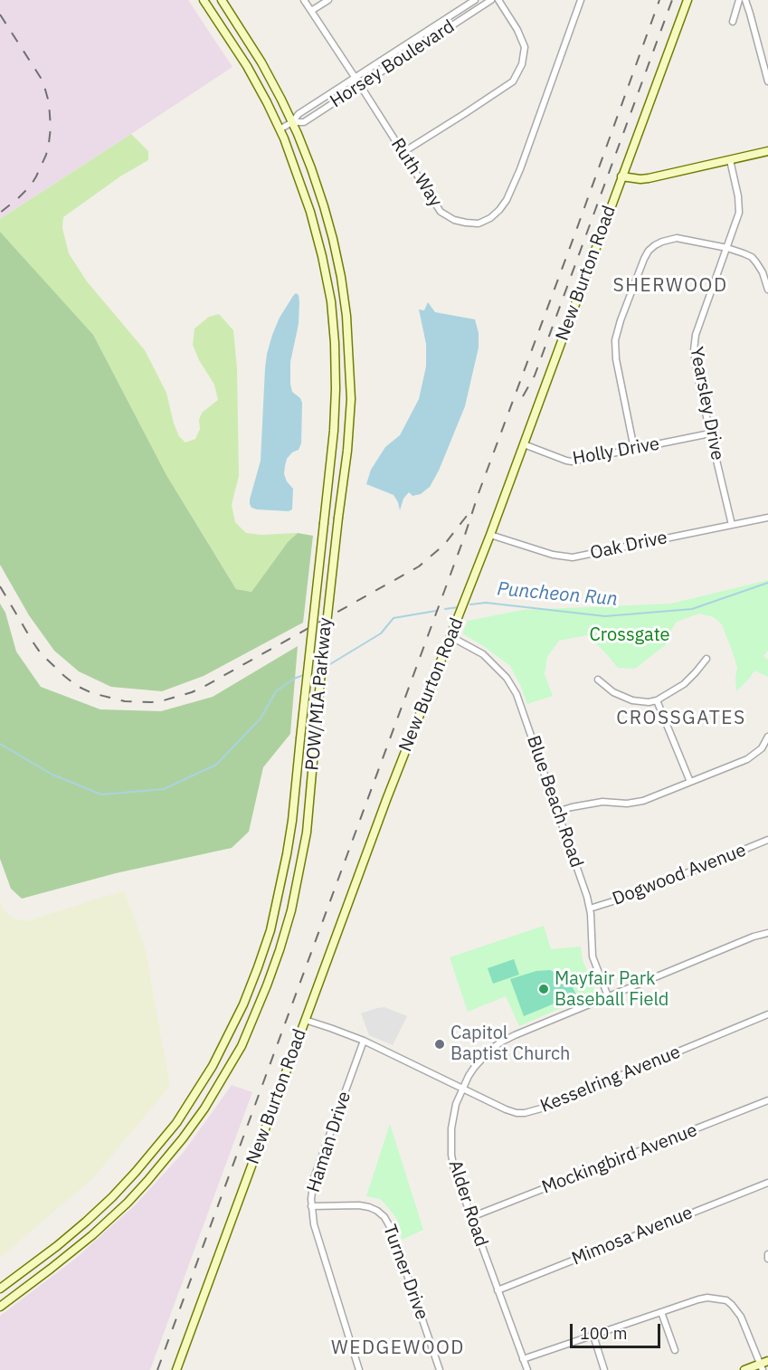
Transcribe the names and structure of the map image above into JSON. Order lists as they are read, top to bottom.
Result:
{
  "streets": {
    "main road": ["New Burton Road", "POW/MIA Parkway"],
    "street": [
      "Horsey Boulevard",
      "Ruth Way",
      "Yearsley Drive",
      "Holly Drive",
      "Oak Drive",
      "Blue Beach Road",
      "Dogwood Avenue",
      "Kesselring Avenue",
      "Haman Drive",
      "Mockingbird Avenue",
      "Alder Road",
      "Mimosa Avenue",
      "Turner Drive"
    ]
  },
  "crossings": [
    ["Horsey Boulevard", "Ruth Way"],
    ["Horsey Boulevard", "POW/MIA Parkway"],
    ["New Burton Road", "Holly Drive"],
    ["New Burton Road", "Oak Drive"],
    ["New Burton Road", "Blue Beach Road"],
    ["New Burton Road", "Kesselring Avenue"],
    ["Yearsley Drive", "Holly Drive"],
    ["Yearsley Drive", "Oak Drive"],
    ["Blue Beach Road", "Dogwood Avenue"],
    ["Blue Beach Road", "Alder Road"],
    ["Kesselring Avenue", "Haman Drive"],
    ["Kesselring Avenue", "Alder Road"],
    ["Haman Drive", "Turner Drive"],
    ["Mockingbird Avenue", "Alder Road"],
    ["Alder Road", "Mimosa Avenue"]
  ],
  "districts": ["SHERWOOD", "CROSSGATES", "WEDGEWOOD"],
  "water": ["Puncheon Run"],
  "parks": ["Crossgate"],
  "places": ["Mayfair Park Baseball Field", "Capitol Baptist Church"],
  "scale_bar": "100 m"
}
